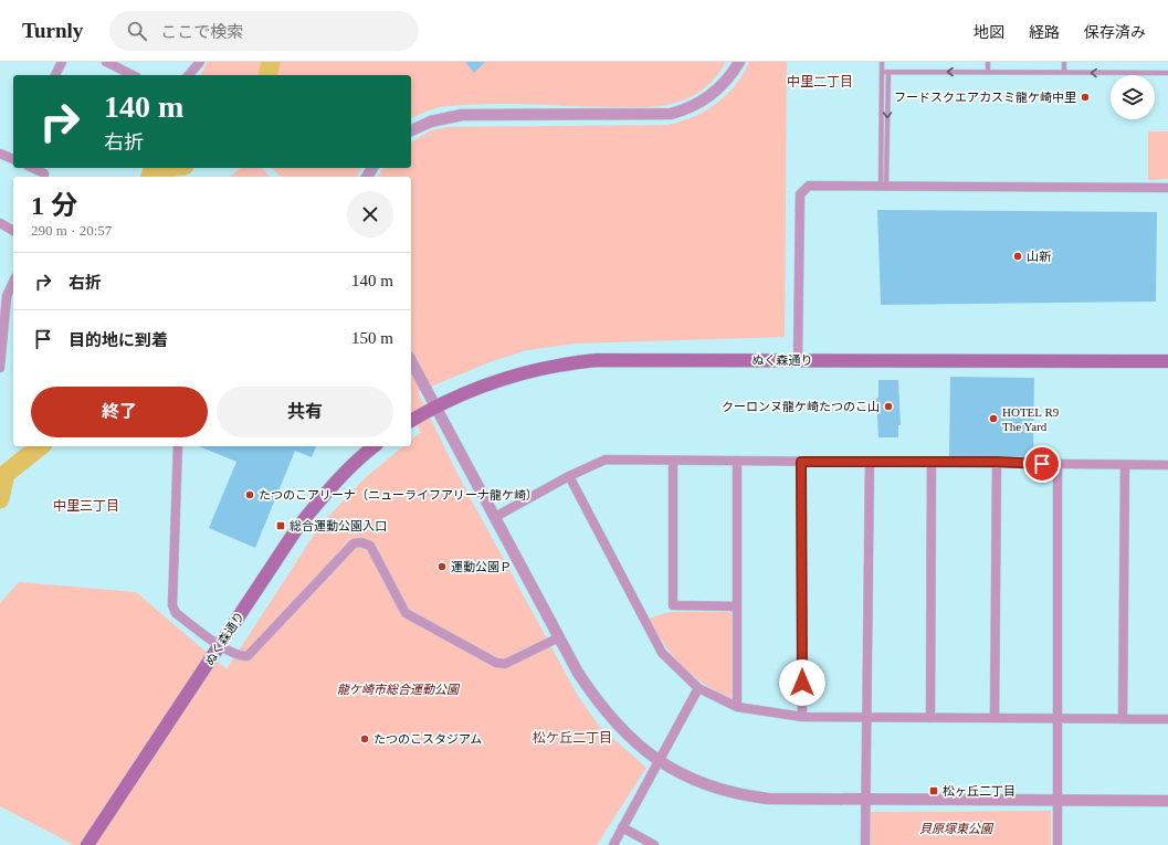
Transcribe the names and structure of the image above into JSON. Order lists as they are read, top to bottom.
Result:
{
  "streets": {
    "main road": ["ぬく森通り"]
  },
  "districts": ["中里二丁目", "中里三丁目", "松ケ丘二丁目"],
  "parks": ["龍ケ崎市総合運動公園", "貝原塚東公園"],
  "places": {
    "other": [
      "フードスクエアカスミ龍ケ崎中里",
      "山新",
      "クーロンヌ龍ケ崎たつのこ山",
      "HOTEL R9 The Yard",
      "たつのこアリーナ（ニューライフアリーナ龍ケ崎）",
      "運動公園Ｐ",
      "たつのこスタジアム"
    ],
    "transit": ["総合運動公園入口", "松ヶ丘二丁目"]
  },
  "page": {
    "header": "Turnly",
    "search": "ここで検索",
    "nav": ["地図", "経路", "保存済み"],
    "turn": ["140 m", "右折"],
    "heading": ["1 分", "290 m · 20:57"],
    "list": [
      {
        "name": "右折",
        "value": "140 m"
      },
      {
        "name": "目的地に到着",
        "value": "150 m"
      }
    ],
    "buttons": ["終了", "共有"]
  }
}
